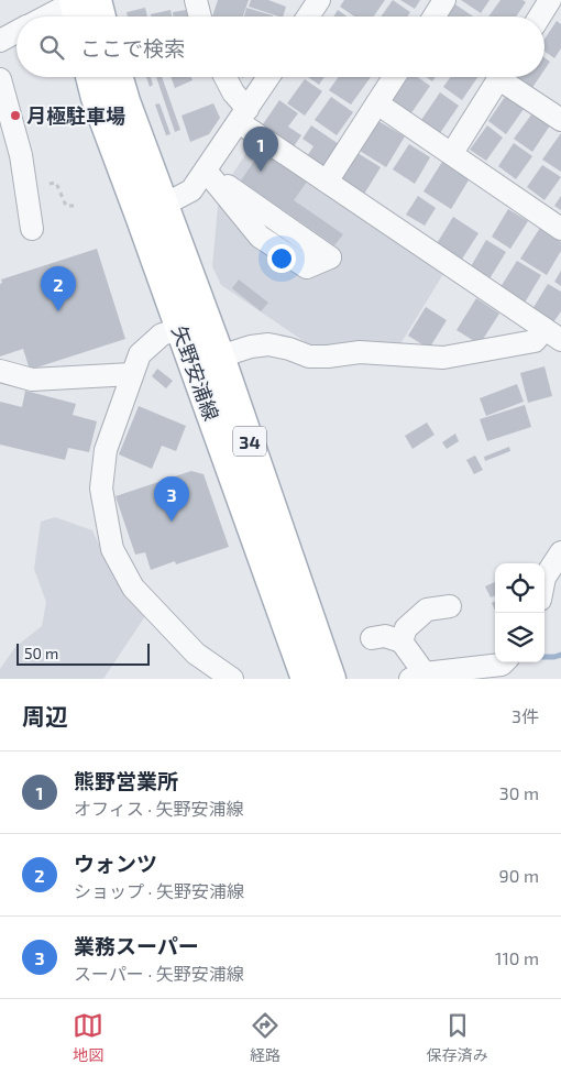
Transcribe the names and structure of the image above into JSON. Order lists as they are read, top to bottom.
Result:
{
  "streets": {
    "main road": ["矢野安浦線", "34"]
  },
  "places": ["月極駐車場"],
  "scale_bar": "50 m",
  "page": {
    "search": "ここで検索",
    "pins": ["1", "2", "3"],
    "scale": "50 m",
    "heading": ["周辺", "3件"],
    "list": [
      {
        "mark": "1",
        "name": "熊野営業所",
        "note": "オフィス · 矢野安浦線",
        "value": "30 m"
      },
      {
        "mark": "2",
        "name": "ウォンツ",
        "note": "ショップ · 矢野安浦線",
        "value": "90 m"
      },
      {
        "mark": "3",
        "name": "業務スーパー",
        "note": "スーパー · 矢野安浦線",
        "value": "110 m"
      }
    ],
    "nav": ["地図", "経路", "保存済み"]
  }
}
